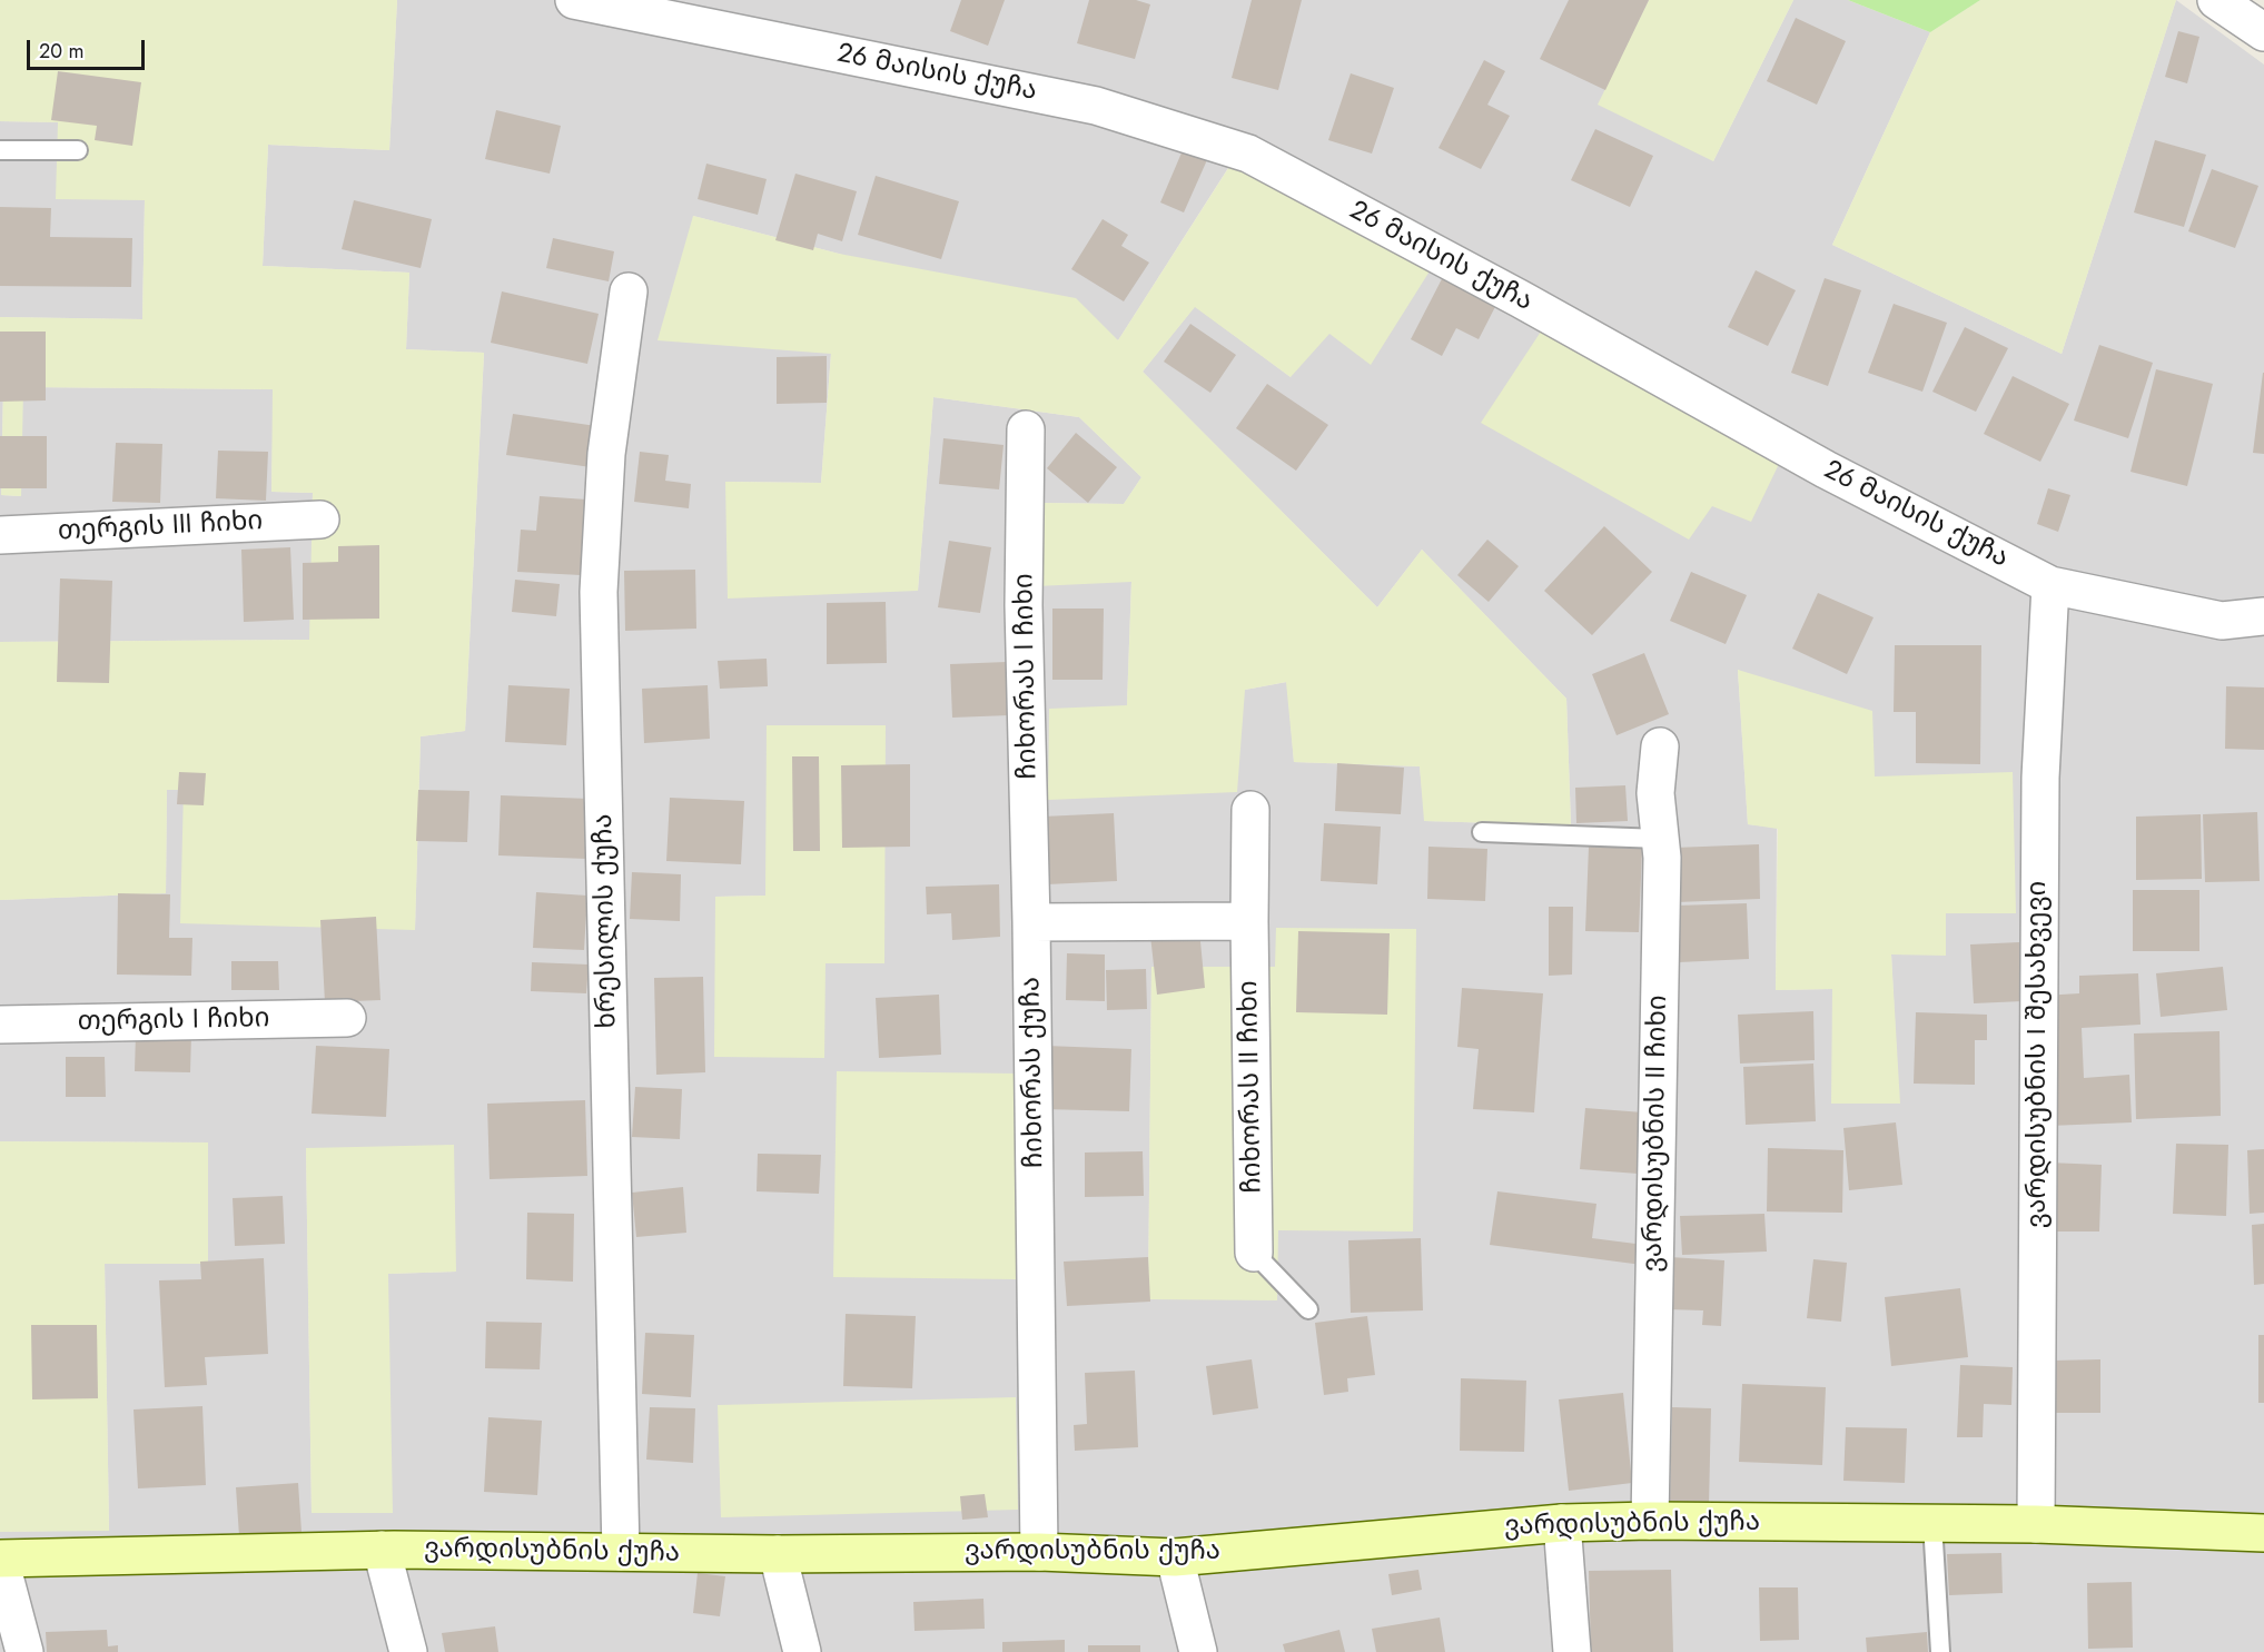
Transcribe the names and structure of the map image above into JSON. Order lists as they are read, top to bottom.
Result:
{
  "streets": {
    "street": [
      "26 მაისის ქუჩა",
      "თერგის III ჩიხი",
      "ჩიხორას I ჩიხი",
      "ხრესილის ქუჩა",
      "თერგის I ჩიხი",
      "ვარდისუბნის I შესახვევი",
      "ჩიხორას ქუჩა",
      "ჩიხორას II ჩიხი",
      "ვარდისუბნის II ჩიხი",
      "ვარდისუბნის ქუჩა"
    ]
  },
  "crossings": [
    ["26 მაისის ქუჩა", "ვარდისუბნის I შესახვევი"],
    ["ჩიხორას I ჩიხი", "ჩიხორას ქუჩა"],
    ["ხრესილის ქუჩა", "ვარდისუბნის ქუჩა"],
    ["ვარდისუბნის I შესახვევი", "ვარდისუბნის ქუჩა"],
    ["ჩიხორას ქუჩა", "ვარდისუბნის ქუჩა"],
    ["ვარდისუბნის II ჩიხი", "ვარდისუბნის ქუჩა"]
  ],
  "scale_bar": "20 m"
}
